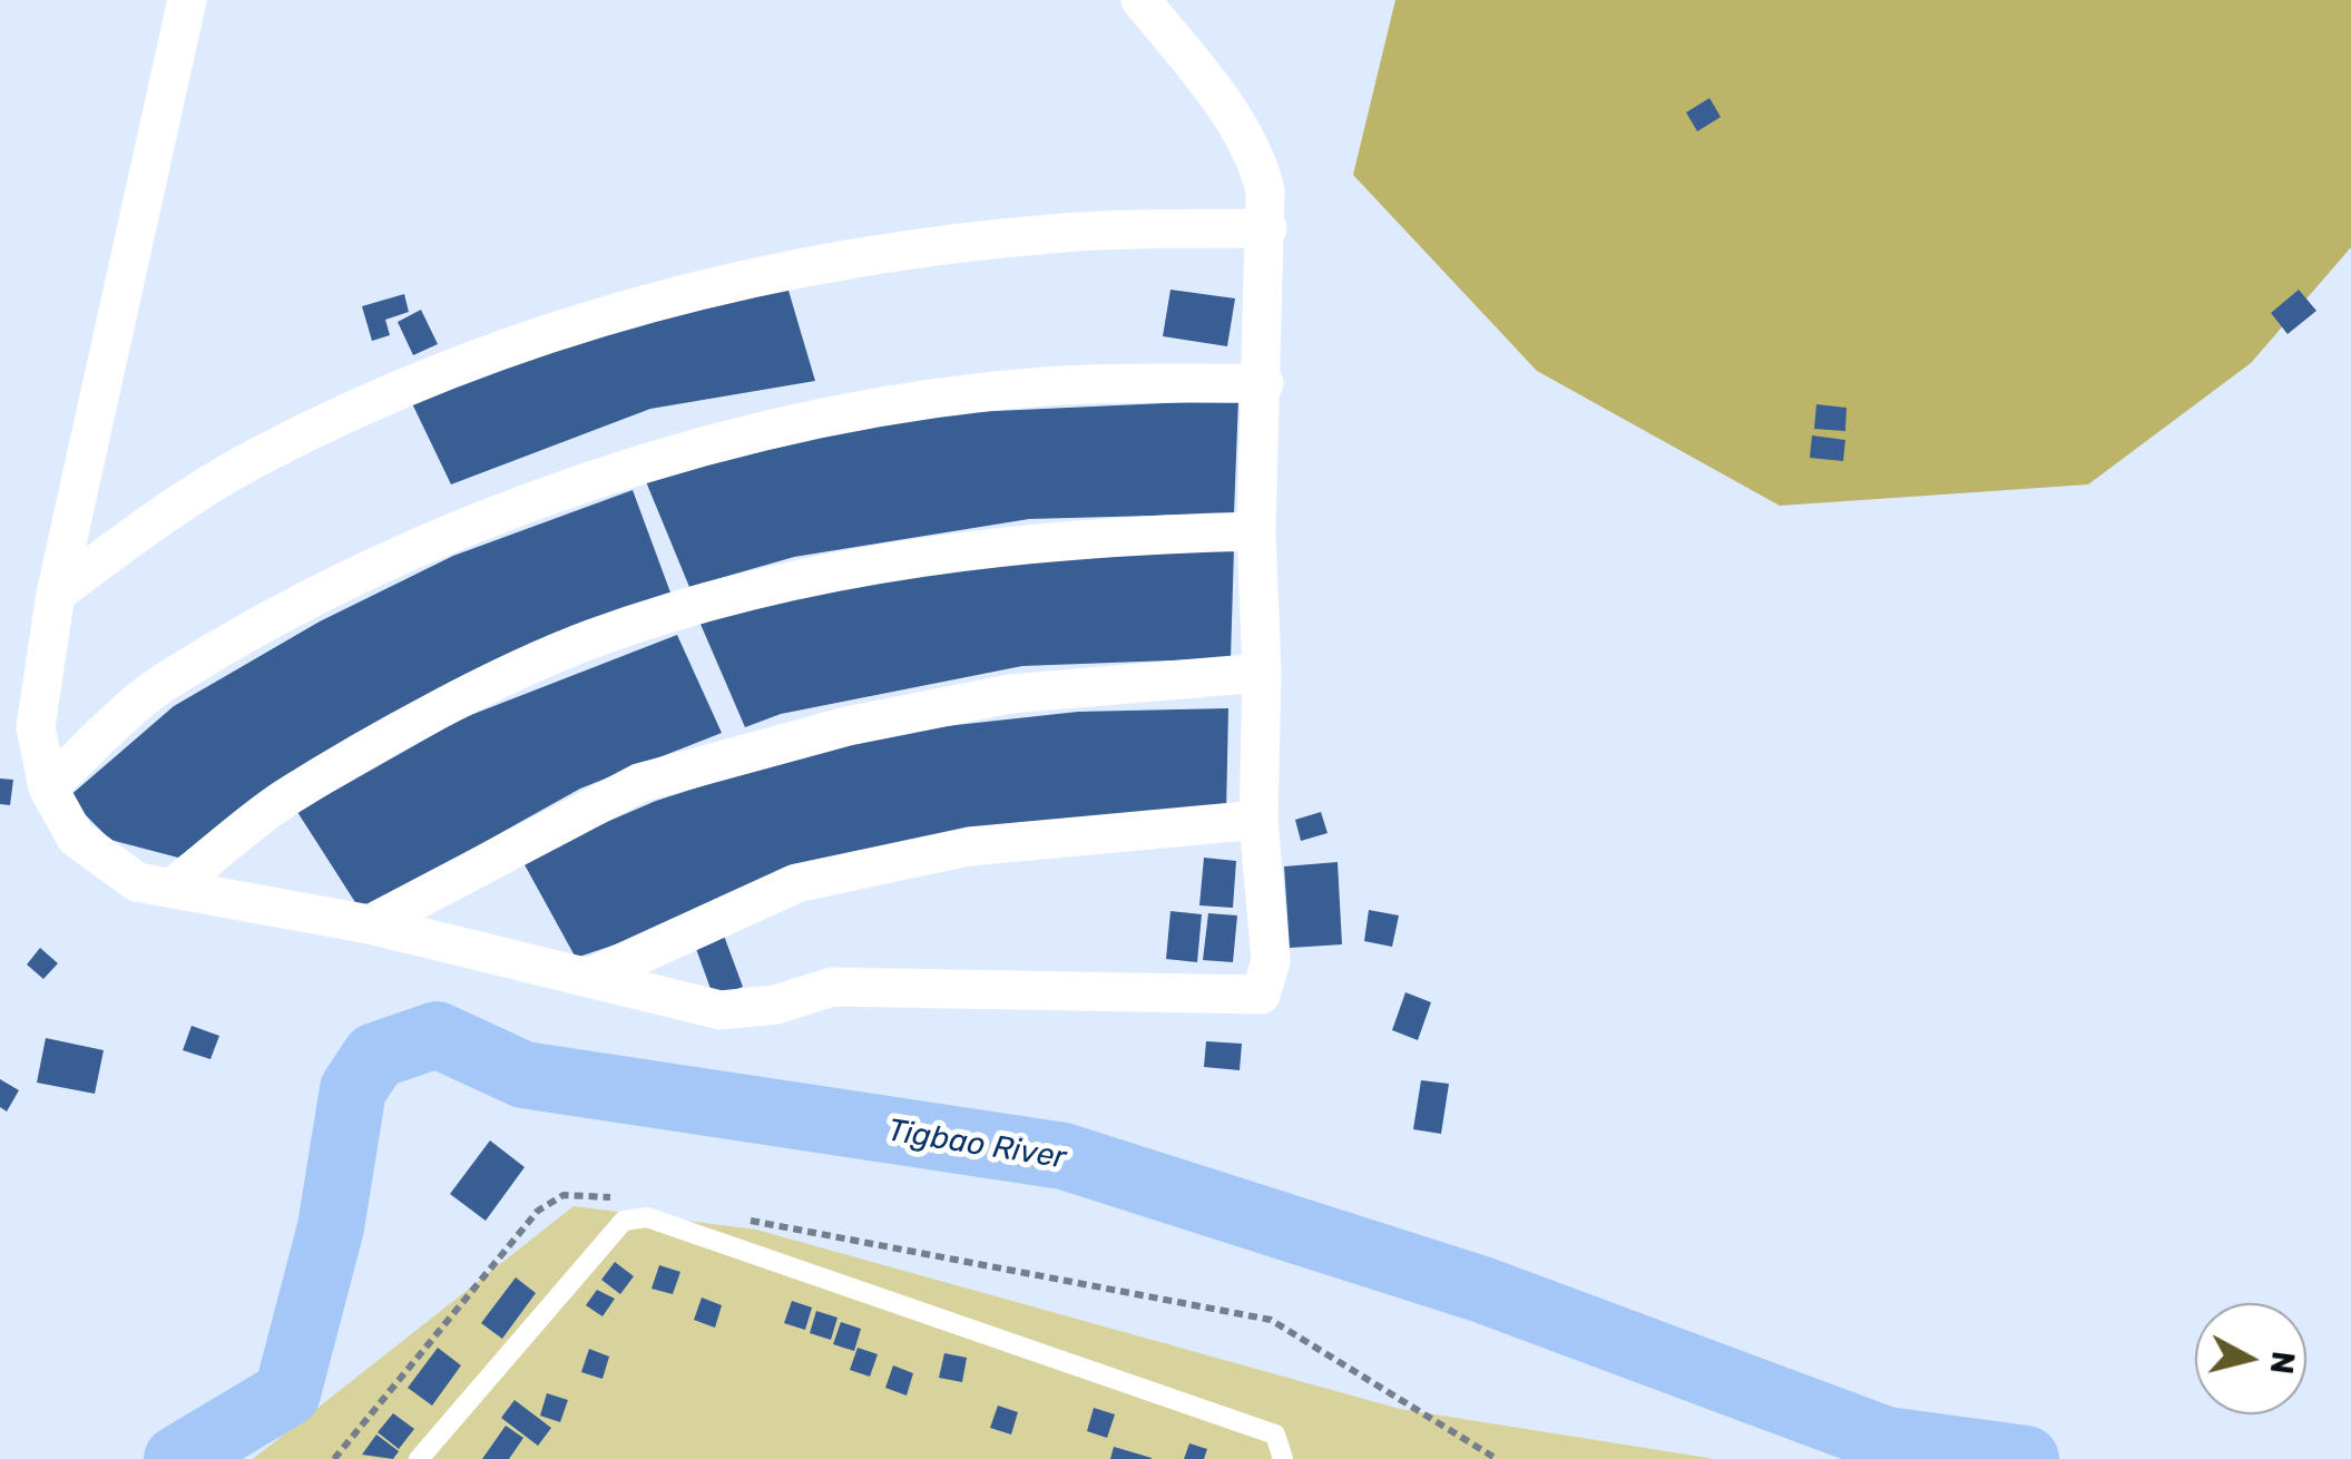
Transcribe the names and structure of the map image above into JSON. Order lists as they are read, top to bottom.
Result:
{
  "water": ["Tigbao River"],
  "north": "right"
}
